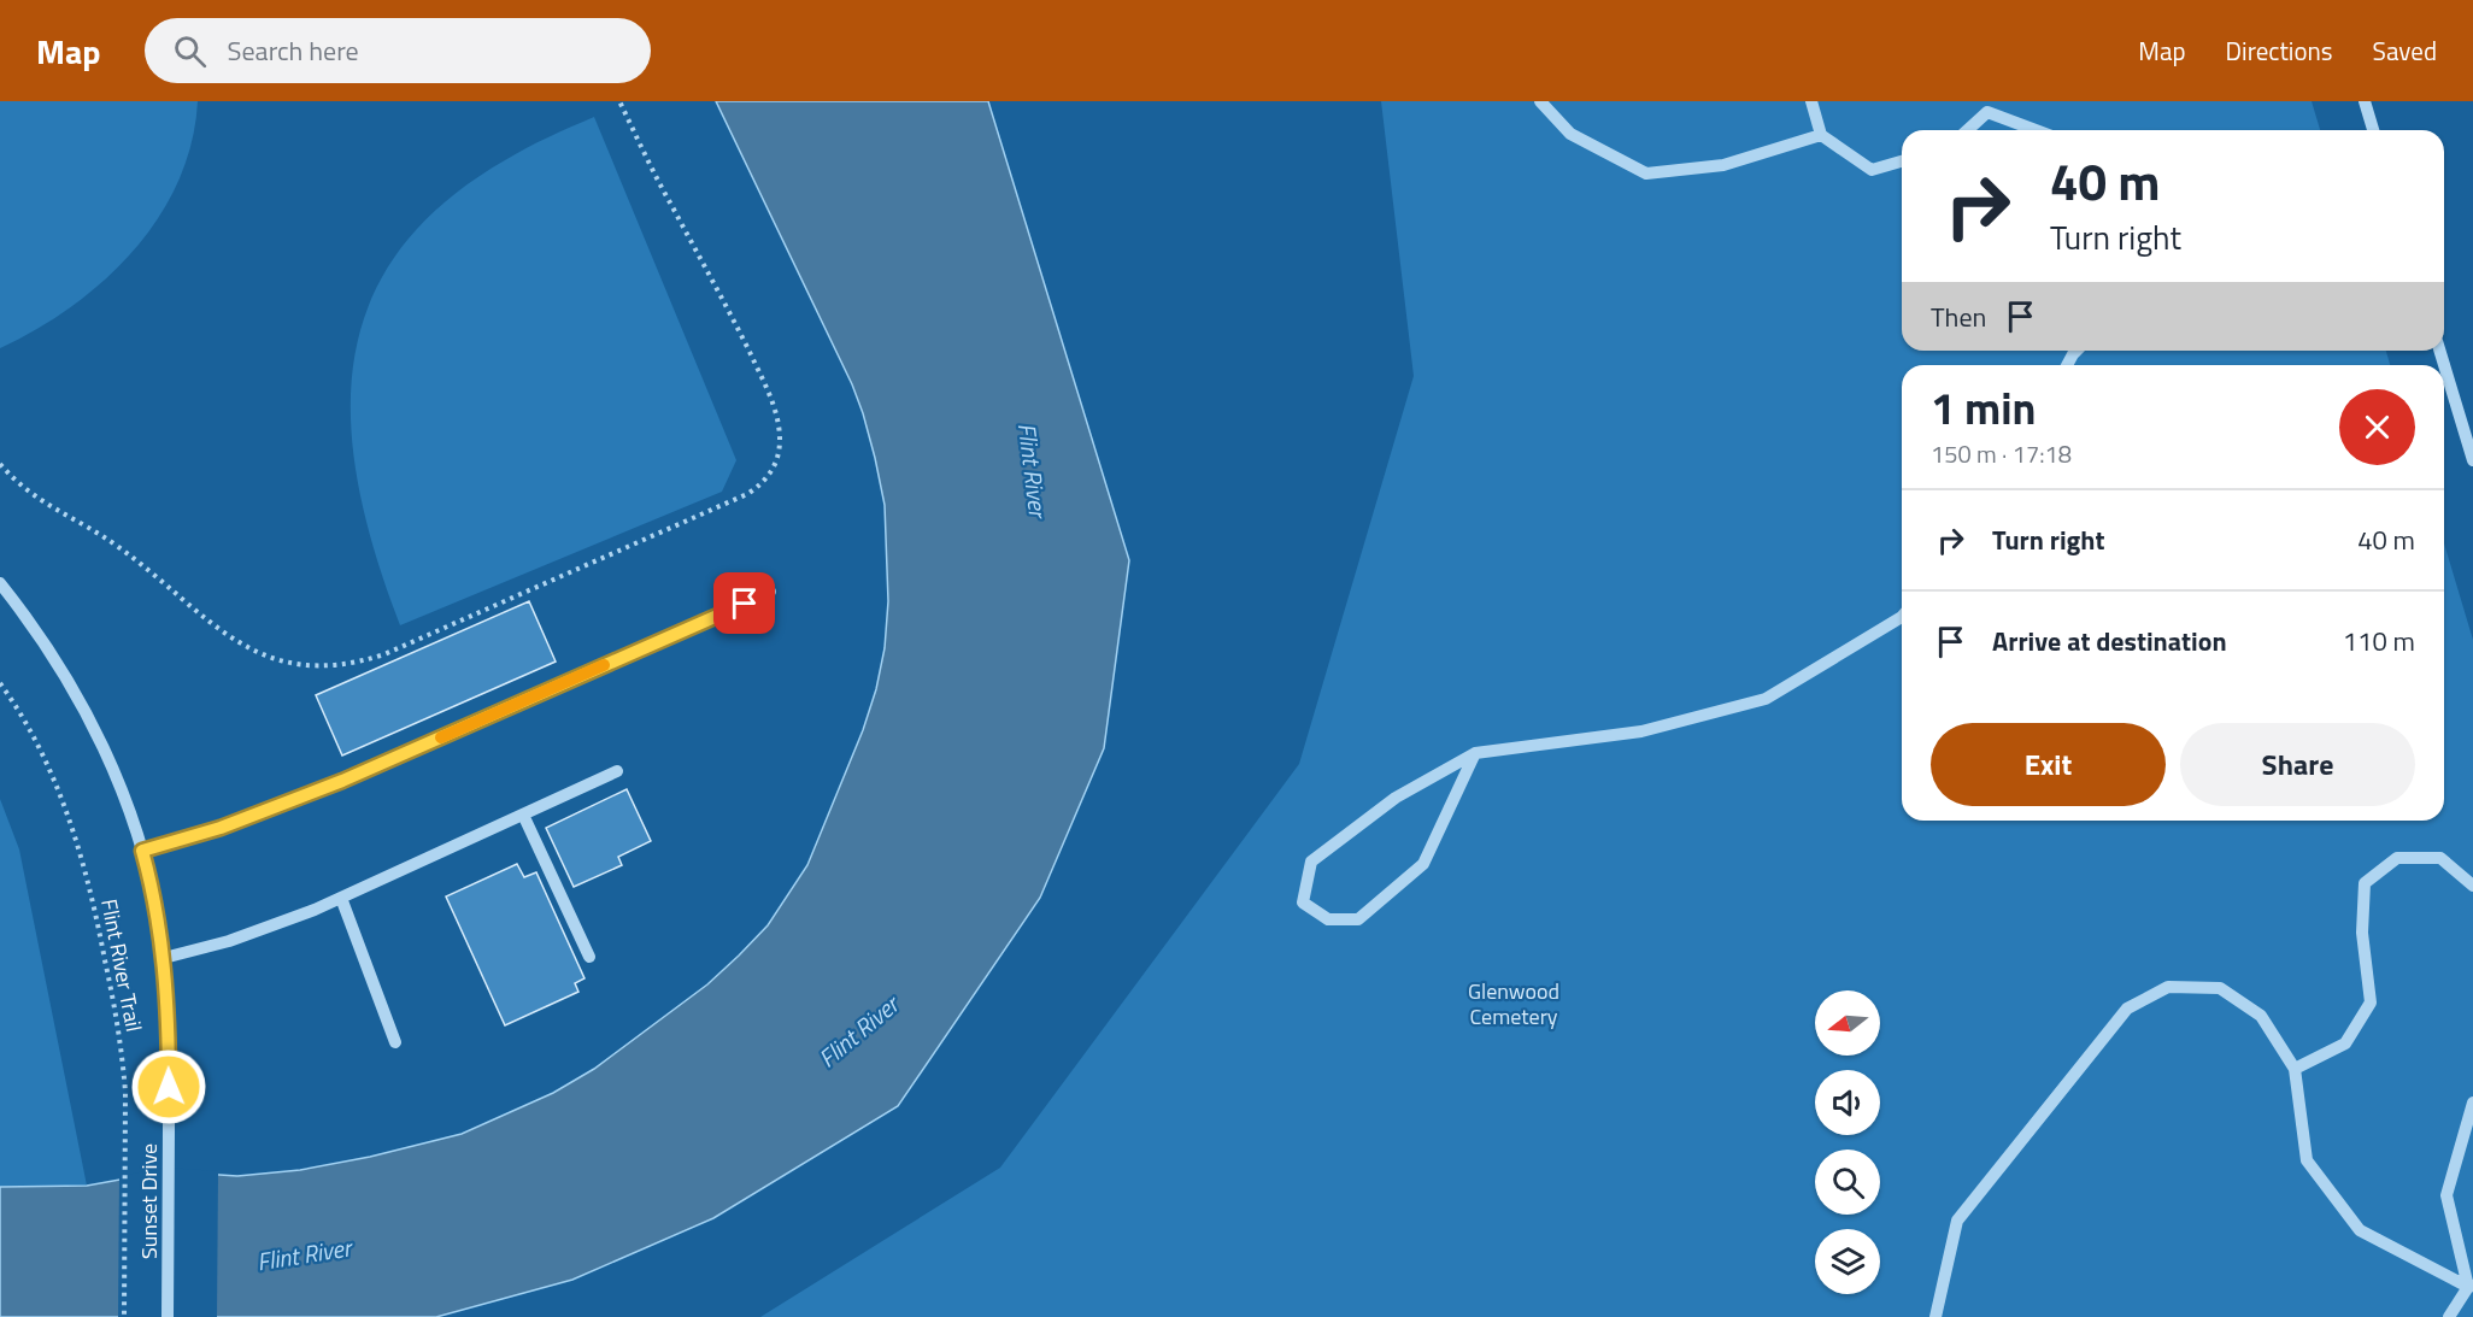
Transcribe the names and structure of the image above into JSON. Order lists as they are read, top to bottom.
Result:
{
  "streets": {
    "street": ["Sunset Drive"],
    "path": ["Flint River Trail"]
  },
  "water": ["Flint River"],
  "parks": ["Glenwood Cemetery"],
  "north": "left",
  "page": {
    "header": "Map",
    "search": "Search here",
    "nav": ["Map", "Directions", "Saved"],
    "turn": ["40 m", "Turn right"],
    "then": "Then",
    "heading": ["1 min", "150 m · 17:18"],
    "list": [
      {
        "name": "Turn right",
        "value": "40 m"
      },
      {
        "name": "Arrive at destination",
        "value": "110 m"
      }
    ],
    "buttons": ["Exit", "Share"]
  }
}
